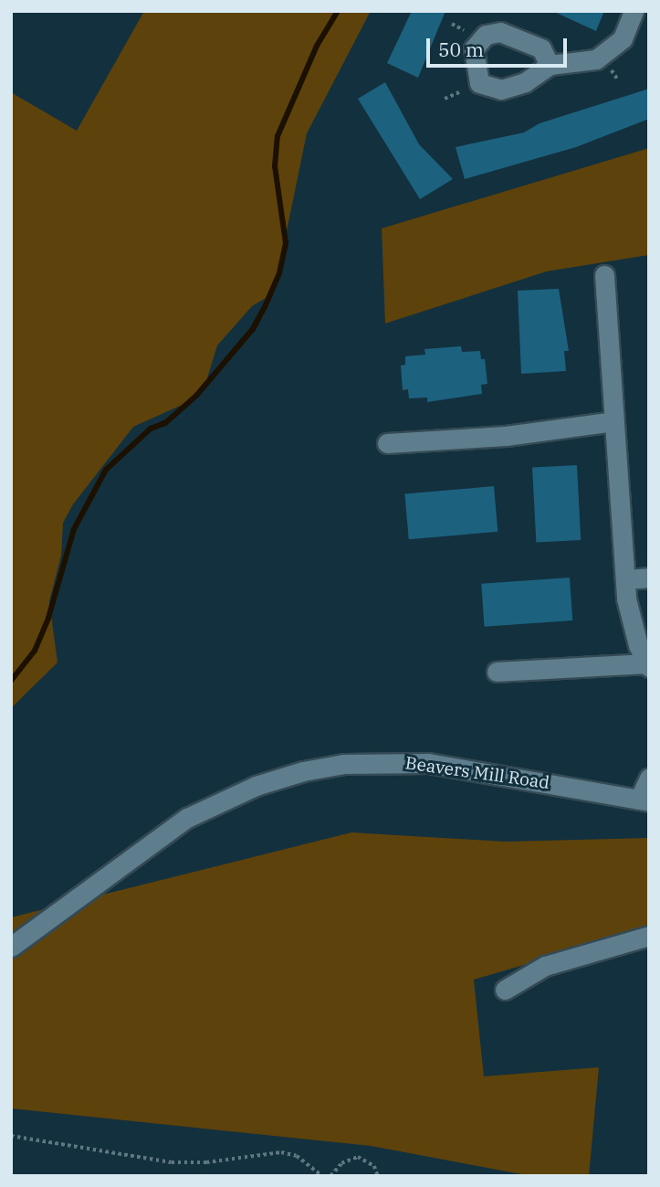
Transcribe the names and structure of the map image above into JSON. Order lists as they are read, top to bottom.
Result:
{
  "streets": {
    "street": ["Beavers Mill Road"]
  },
  "scale_bar": "50 m"
}
